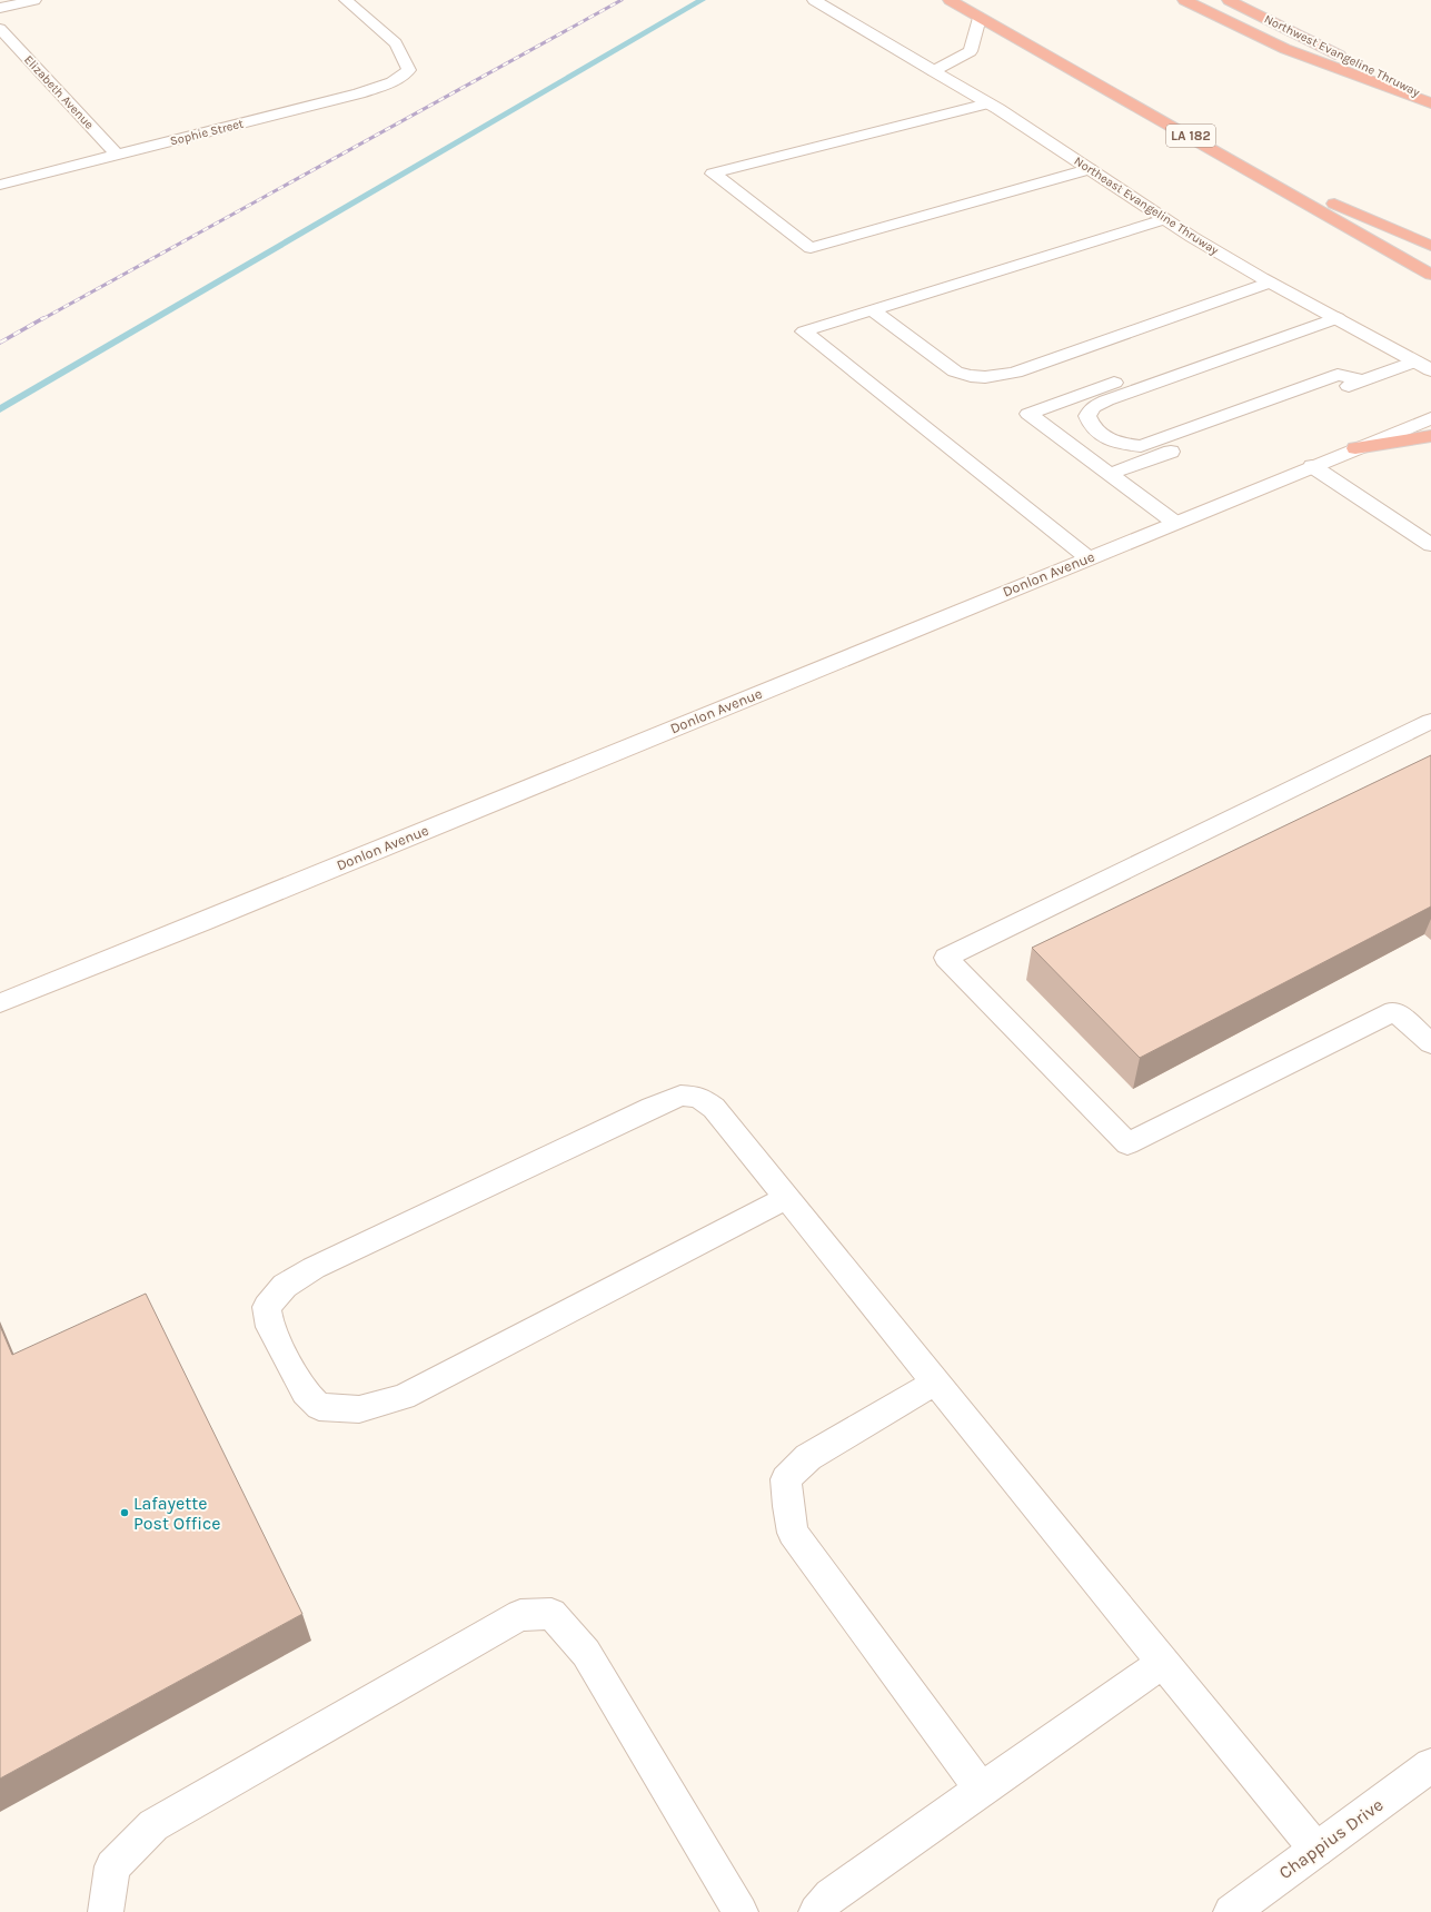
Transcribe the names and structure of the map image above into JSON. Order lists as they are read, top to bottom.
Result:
{
  "streets": {
    "highway": ["Northwest Evangeline Thruway", "LA 182"],
    "street": [
      "Elizabeth Avenue",
      "Sophie Street",
      "Northeast Evangeline Thruway",
      "Donlon Avenue",
      "Chappius Drive"
    ]
  },
  "crossings": [
    ["Elizabeth Avenue", "Sophie Street"]
  ],
  "places": ["Lafayette Post Office"]
}
